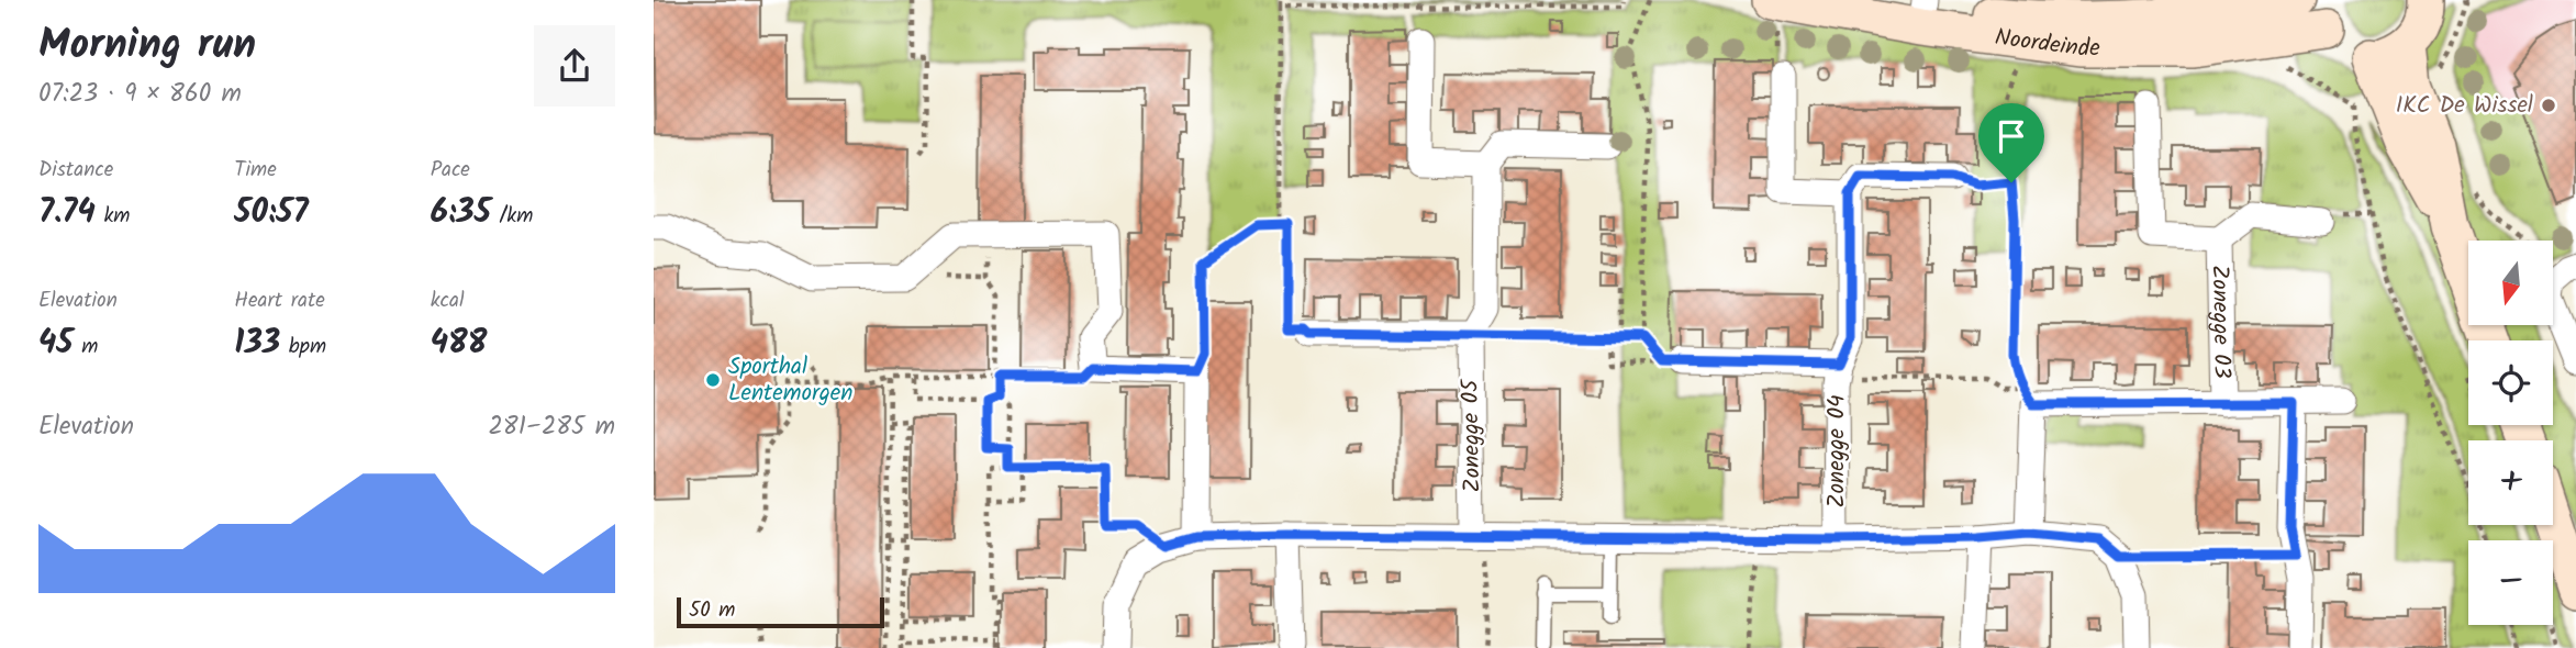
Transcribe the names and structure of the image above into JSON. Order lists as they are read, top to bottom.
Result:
{
  "streets": {
    "street": [
      "Noordeinde",
      "Zonegge 03",
      "Zonegge 05",
      "Zonegge 04"
    ]
  },
  "places": ["IKC De Wissel", "Sporthal Lentemorgen"],
  "scale_bar": "50 m",
  "north": "bottom",
  "page": {
    "heading": ["Morning run", "07:23 · 9 × 860 m"],
    "stats": [
      ["Distance", "7.74 km"],
      ["Time", "50:57"],
      ["Pace", "6:35 /km"],
      ["Elevation", "45 m"],
      ["Heart rate", "133 bpm"],
      ["kcal", "488"]
    ],
    "map_buttons": ["+", "−"],
    "chart": ["Elevation", "281–285 m"],
    "scale": "50 m"
  }
}
